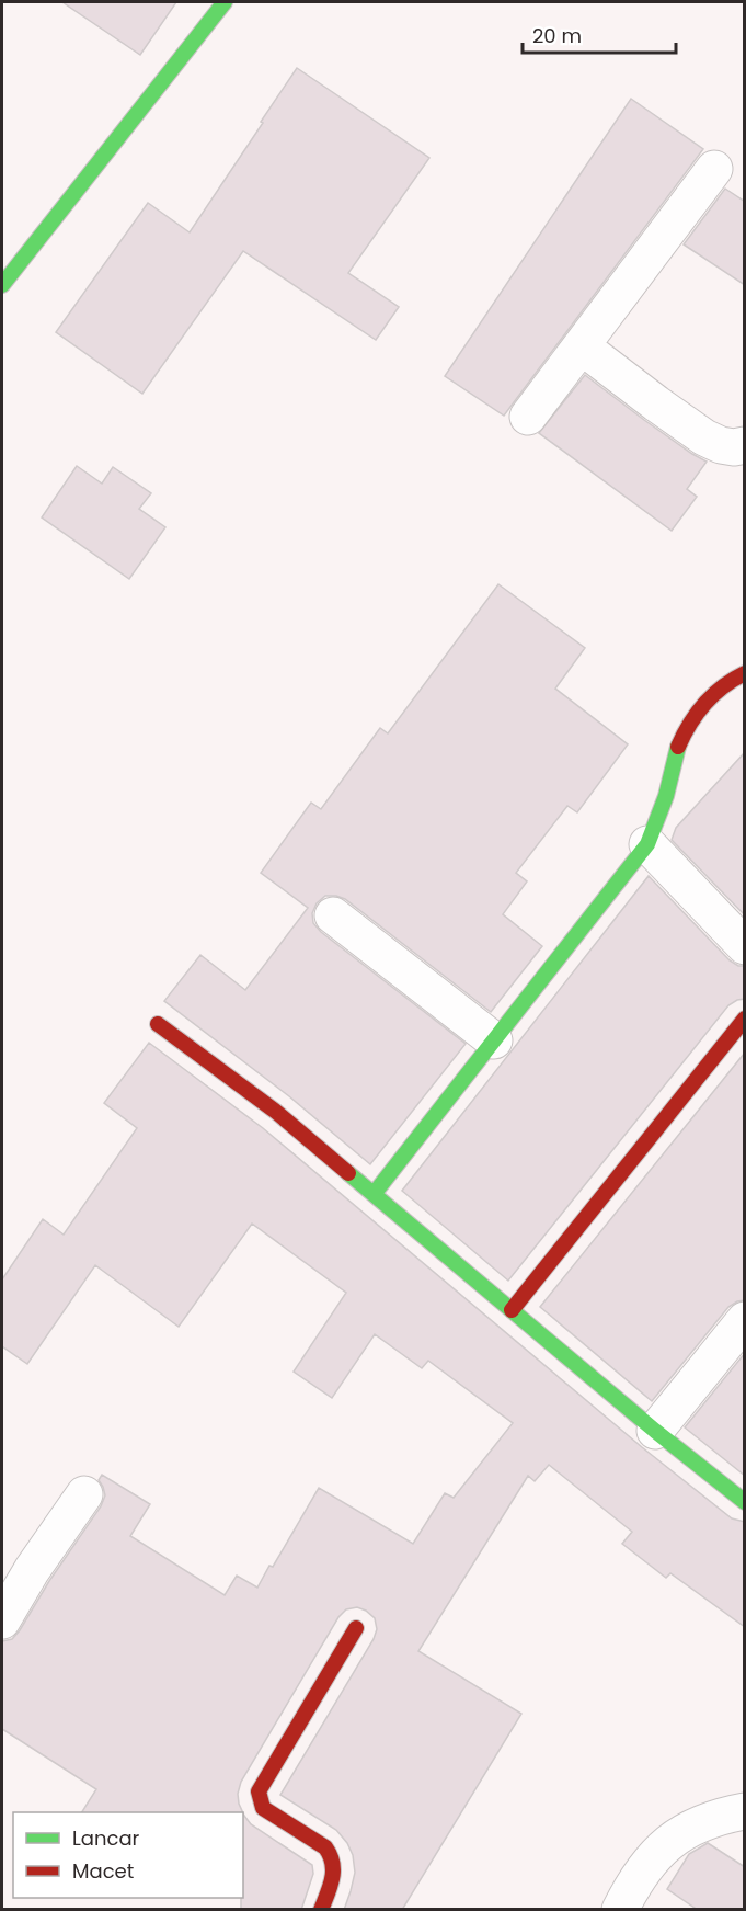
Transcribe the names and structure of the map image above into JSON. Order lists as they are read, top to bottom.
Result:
{
  "legend": ["Lancar", "Macet"],
  "scale_bar": "20 m"
}
